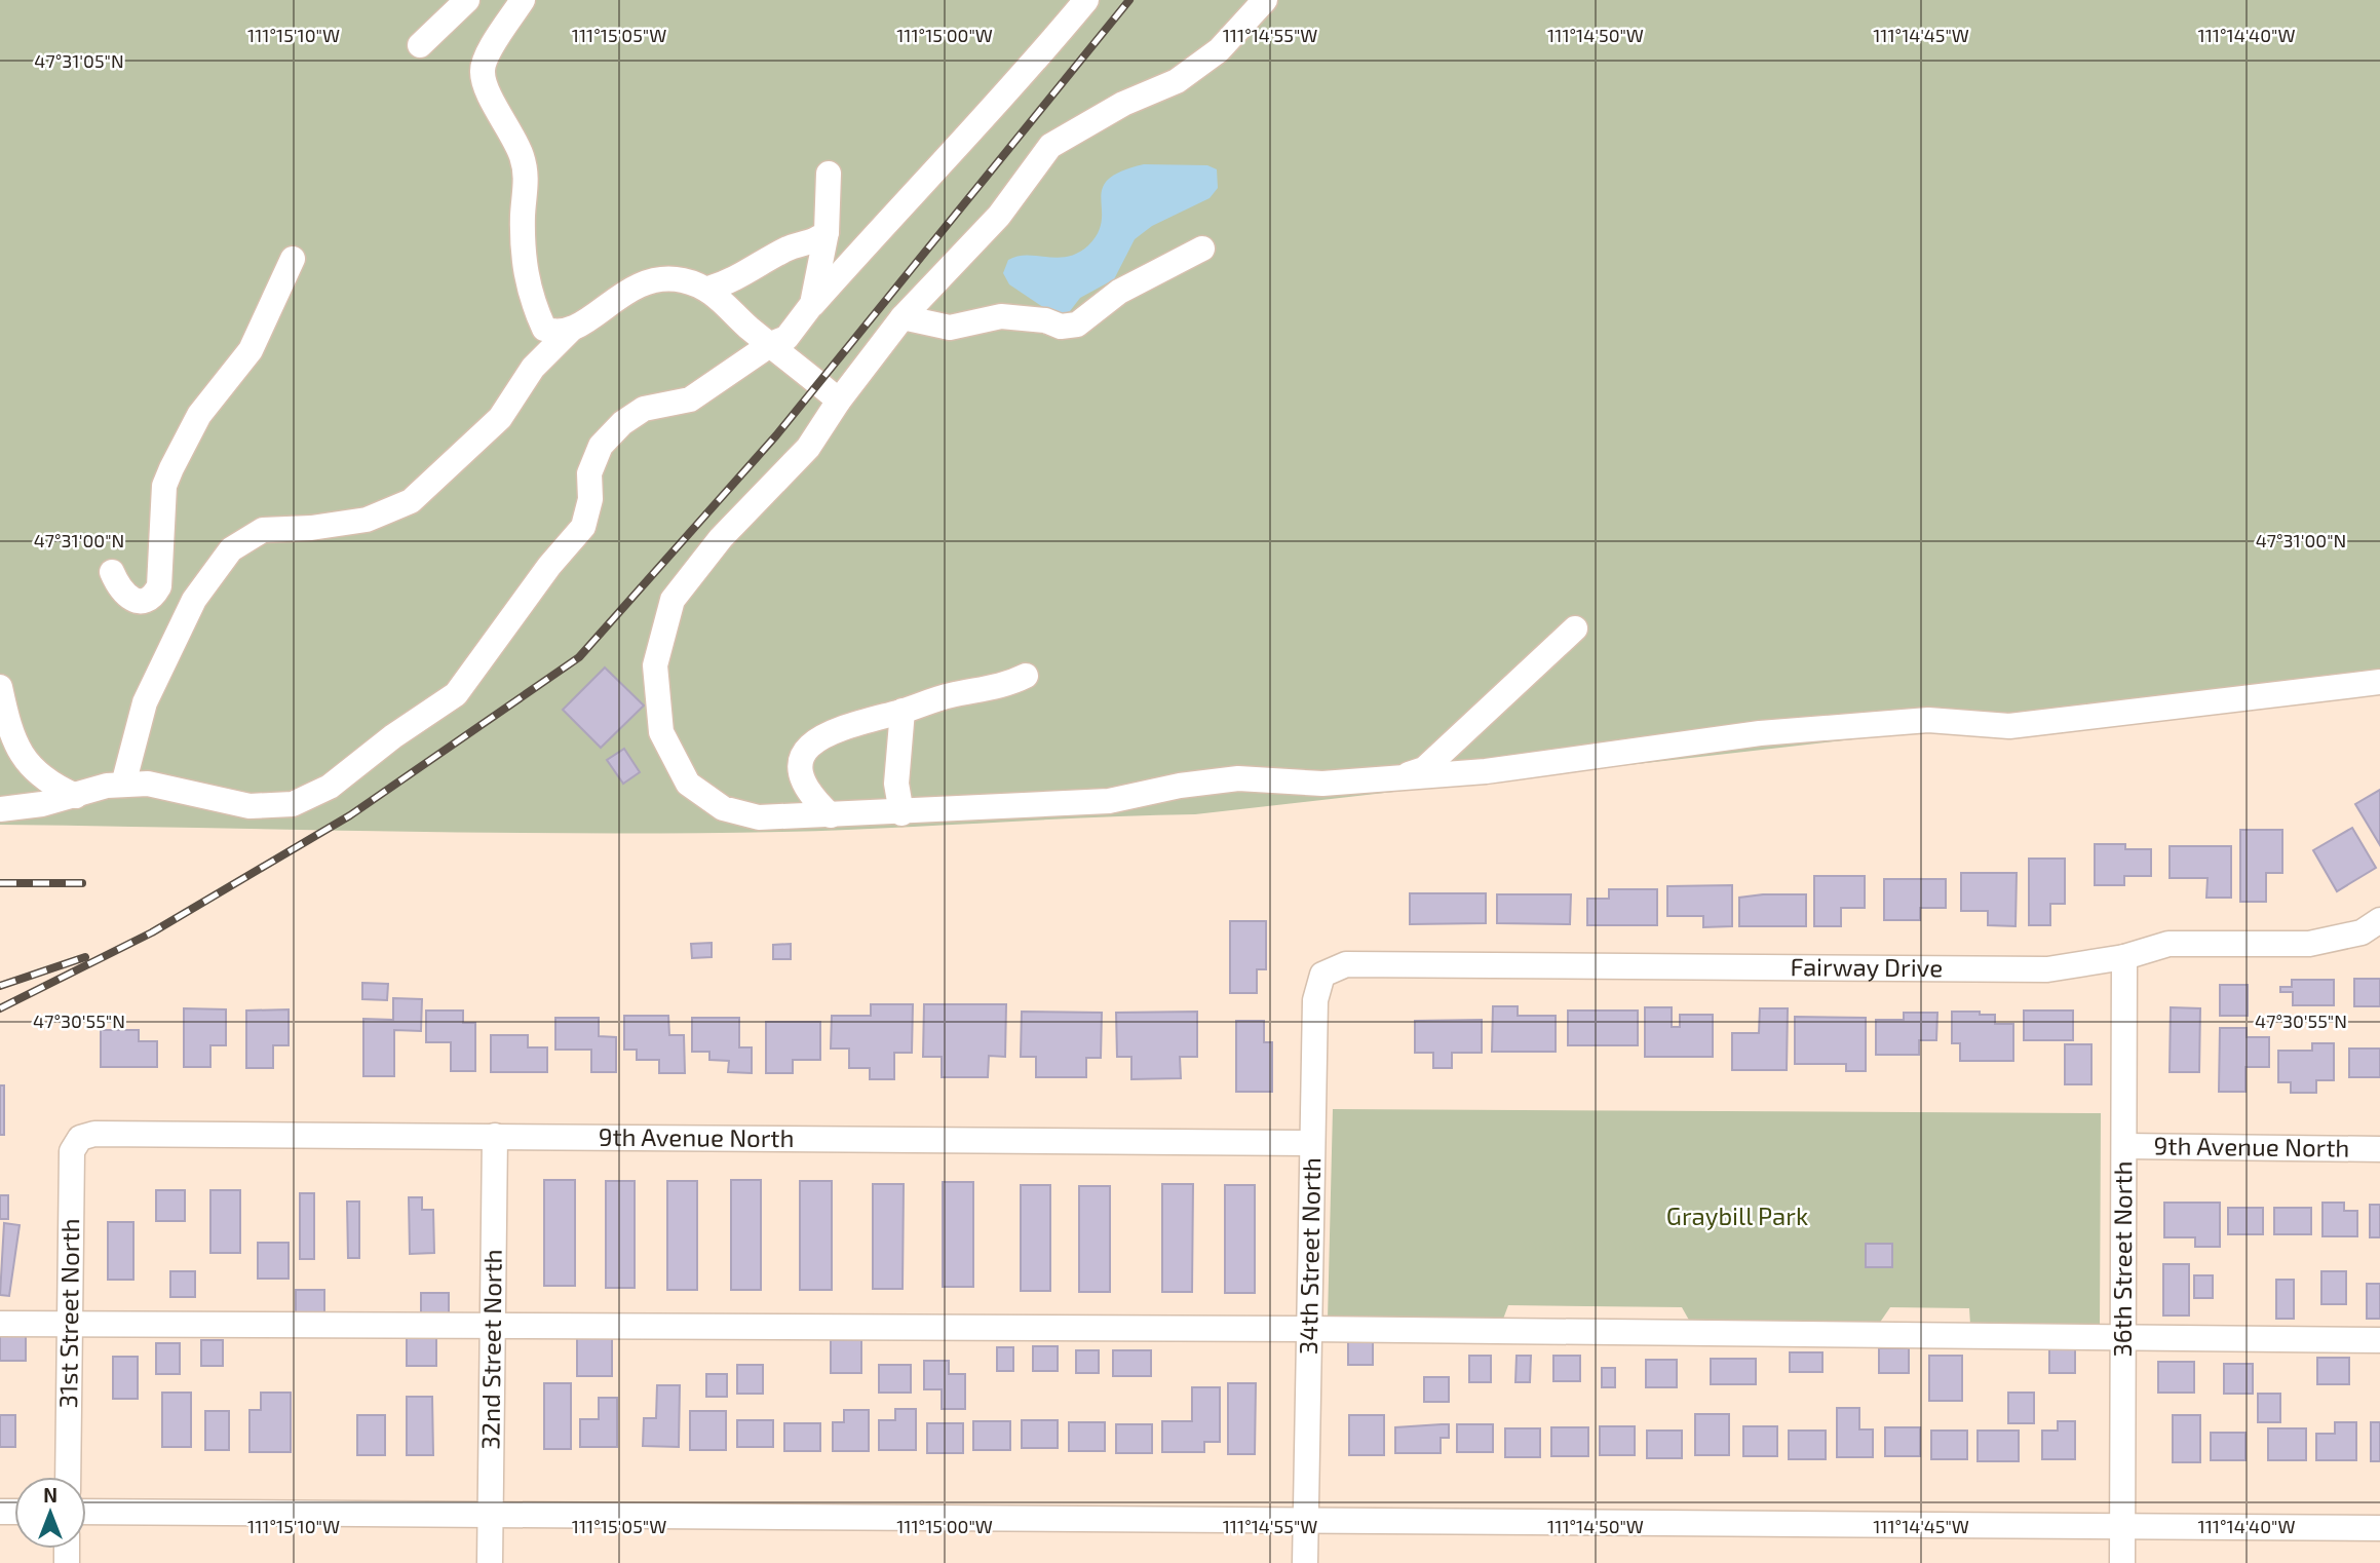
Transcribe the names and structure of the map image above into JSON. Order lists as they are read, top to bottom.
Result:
{
  "streets": {
    "street": [
      "Fairway Drive",
      "9th Avenue North",
      "34th Street North",
      "36th Street North",
      "31st Street North",
      "32nd Street North"
    ]
  },
  "crossings": [
    ["Fairway Drive", "34th Street North"],
    ["Fairway Drive", "36th Street North"],
    ["9th Avenue North", "34th Street North"],
    ["9th Avenue North", "36th Street North"],
    ["9th Avenue North", "31st Street North"],
    ["9th Avenue North", "32nd Street North"]
  ],
  "parks": ["Graybill Park"],
  "north": "top",
  "coordinates": [
    "111°15'10\"W",
    "111°15'05\"W",
    "111°15'00\"W",
    "111°14'55\"W",
    "111°14'50\"W",
    "111°14'45\"W",
    "111°14'40\"W",
    "47°31'05\"N",
    "47°31'00\"N",
    "47°30'55\"N"
  ]
}
